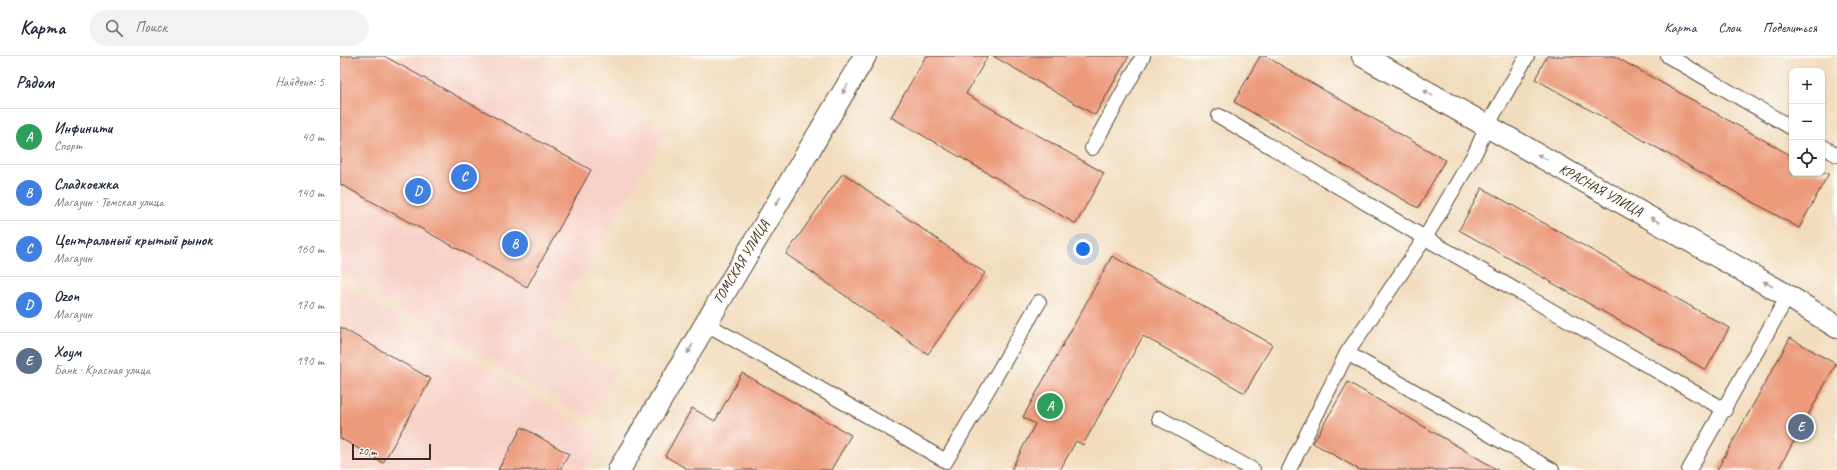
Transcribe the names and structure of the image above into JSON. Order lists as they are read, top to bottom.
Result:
{
  "streets": {
    "street": ["КРАСНАЯ УЛИЦА", "ТОМСКАЯ УЛИЦА"]
  },
  "one_way": ["КРАСНАЯ УЛИЦА", "ТОМСКАЯ УЛИЦА"],
  "scale_bar": "20 m",
  "page": {
    "header": "Карта",
    "search": "Поиск",
    "nav": ["Карта", "Слои", "Поделиться"],
    "heading": ["Рядом", "Найдено: 5"],
    "map_buttons": ["+", "−"],
    "list": [
      {
        "mark": "A",
        "name": "Инфинити",
        "note": "Спорт",
        "value": "40 m"
      },
      {
        "mark": "B",
        "name": "Сладкоежка",
        "note": "Магазин · Томская улица",
        "value": "140 m"
      },
      {
        "mark": "C",
        "name": "Центральный крытый рынок",
        "note": "Магазин",
        "value": "160 m"
      },
      {
        "mark": "D",
        "name": "Ozon",
        "note": "Магазин",
        "value": "170 m"
      },
      {
        "mark": "E",
        "name": "Хоум",
        "note": "Банк · Красная улица",
        "value": "190 m"
      }
    ],
    "pins": [
      "C",
      "D",
      "B",
      "A",
      "E"
    ],
    "scale": "20 m"
  }
}
